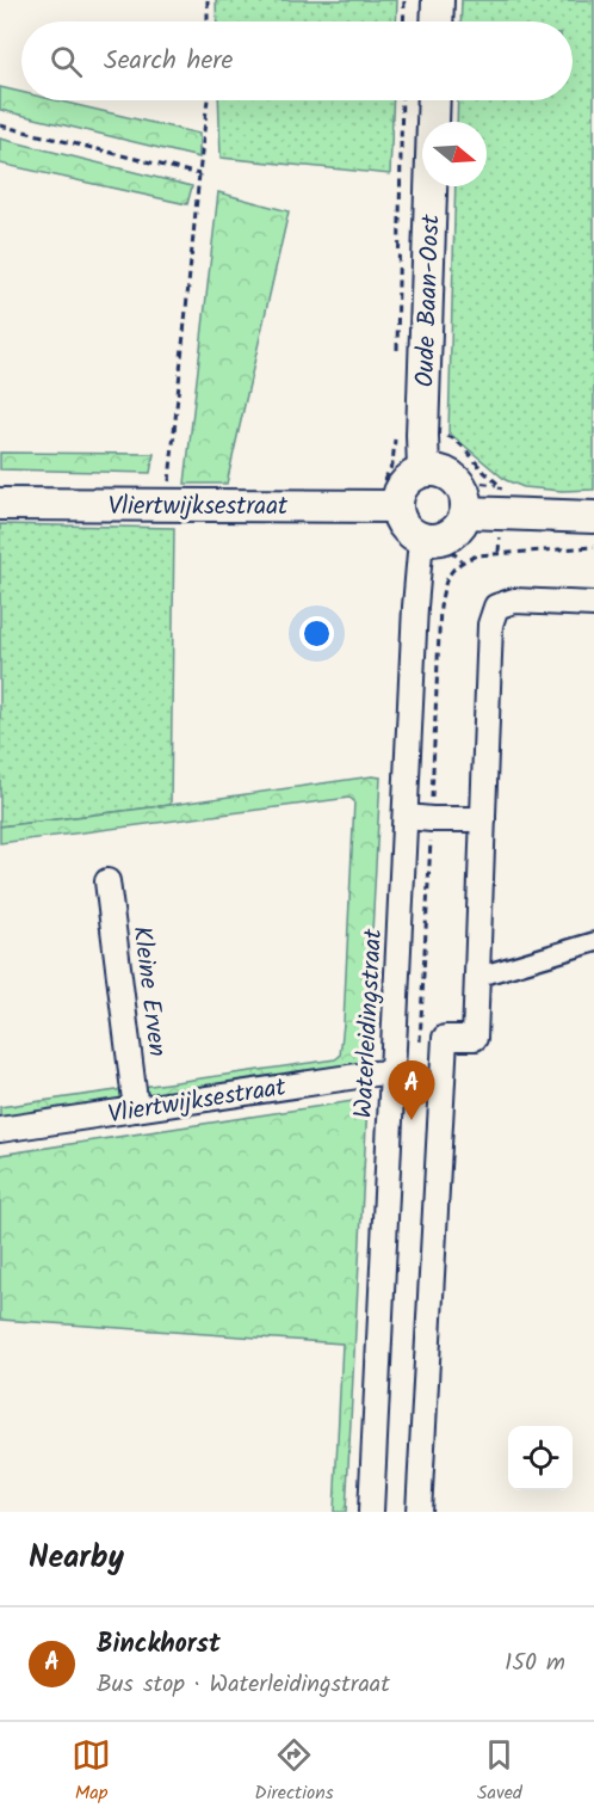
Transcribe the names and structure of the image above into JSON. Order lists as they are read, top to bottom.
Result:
{
  "streets": {
    "street": [
      "Oude Baan-Oost",
      "Vliertwijksestraat",
      "Kleine Erven",
      "Waterleidingstraat"
    ]
  },
  "crossings": [
    ["Oude Baan-Oost", "Vliertwijksestraat"],
    ["Oude Baan-Oost", "Waterleidingstraat"],
    ["Vliertwijksestraat", "Kleine Erven"],
    ["Vliertwijksestraat", "Waterleidingstraat"]
  ],
  "north": "right",
  "page": {
    "search": "Search here",
    "pins": "A",
    "heading": "Nearby",
    "list": [
      {
        "mark": "A",
        "name": "Binckhorst",
        "note": "Bus stop · Waterleidingstraat",
        "value": "150 m"
      }
    ],
    "nav": ["Map", "Directions", "Saved"]
  }
}
